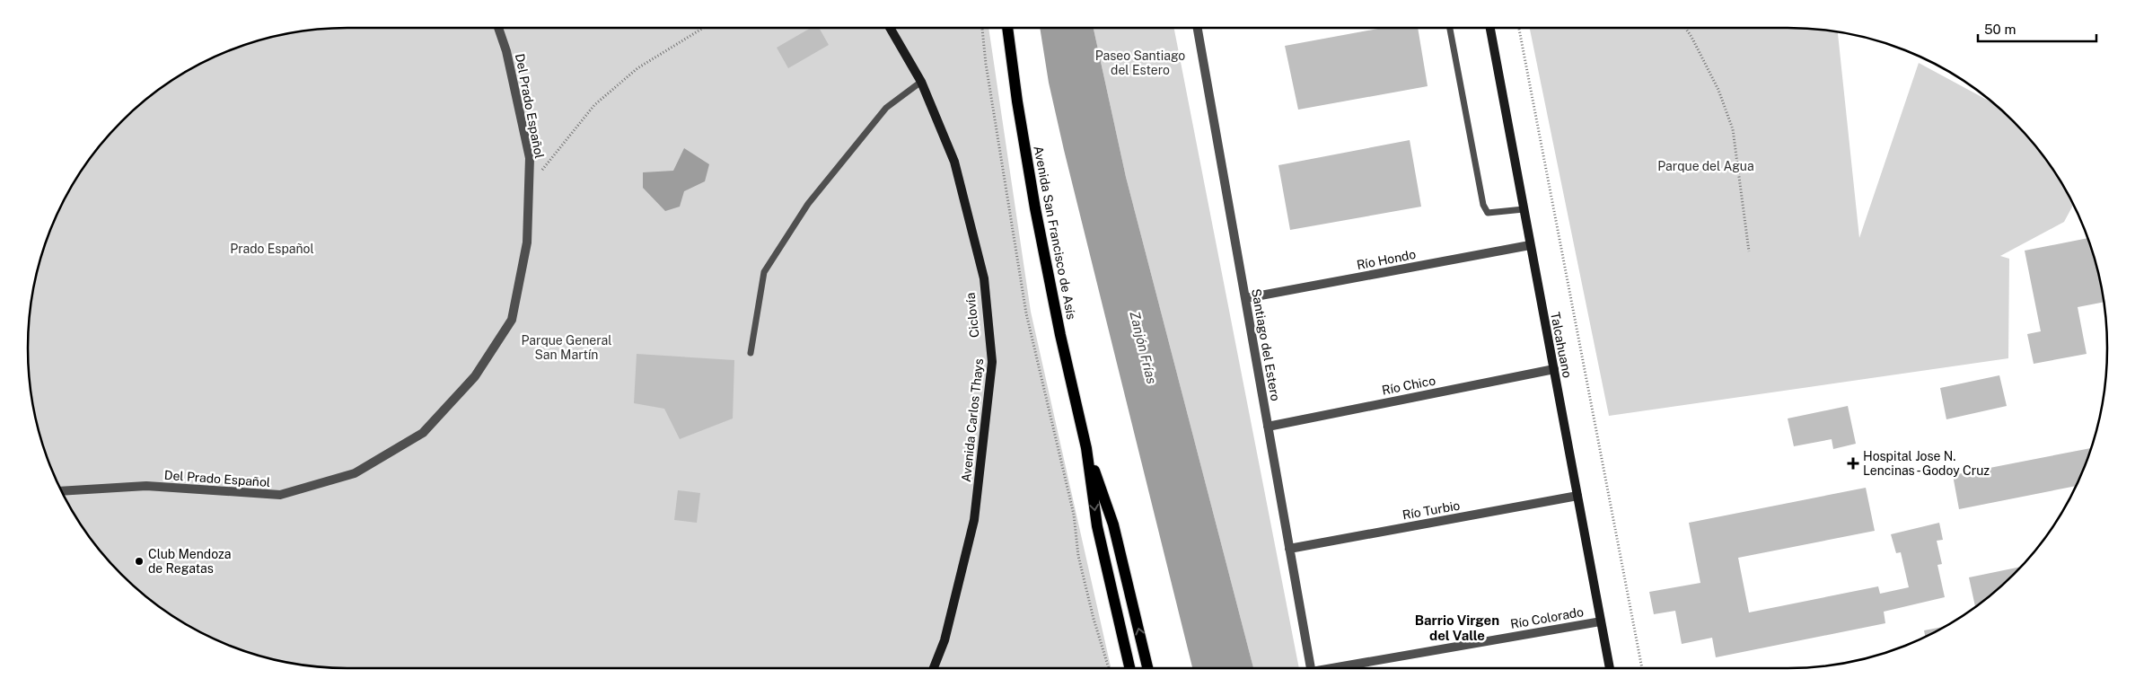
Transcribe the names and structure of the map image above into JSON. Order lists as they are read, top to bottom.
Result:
{
  "streets": {
    "main road": ["Avenida San Francisco de Asís"],
    "street": [
      "Del Prado Español",
      "Río Hondo",
      "Santiago del Estero",
      "Talcahuano",
      "Río Chico",
      "Avenida Carlos Thays",
      "Río Turbio",
      "Río Colorado"
    ]
  },
  "crossings": [
    ["Río Hondo", "Santiago del Estero"],
    ["Río Hondo", "Talcahuano"],
    ["Santiago del Estero", "Río Chico"],
    ["Santiago del Estero", "Río Turbio"],
    ["Talcahuano", "Río Chico"],
    ["Talcahuano", "Río Turbio"],
    ["Talcahuano", "Río Colorado"]
  ],
  "districts": ["Barrio Virgen del Valle"],
  "water": ["Zanjón Frías"],
  "parks": [
    "Paseo Santiago del Estero",
    "Parque del Agua",
    "Prado Español",
    "Parque General San Martín"
  ],
  "places": {
    "health": ["Hospital Jose N. Lencinas - Godoy Cruz"],
    "other": ["Club Mendoza de Regatas"]
  },
  "scale_bar": "50 m"
}
